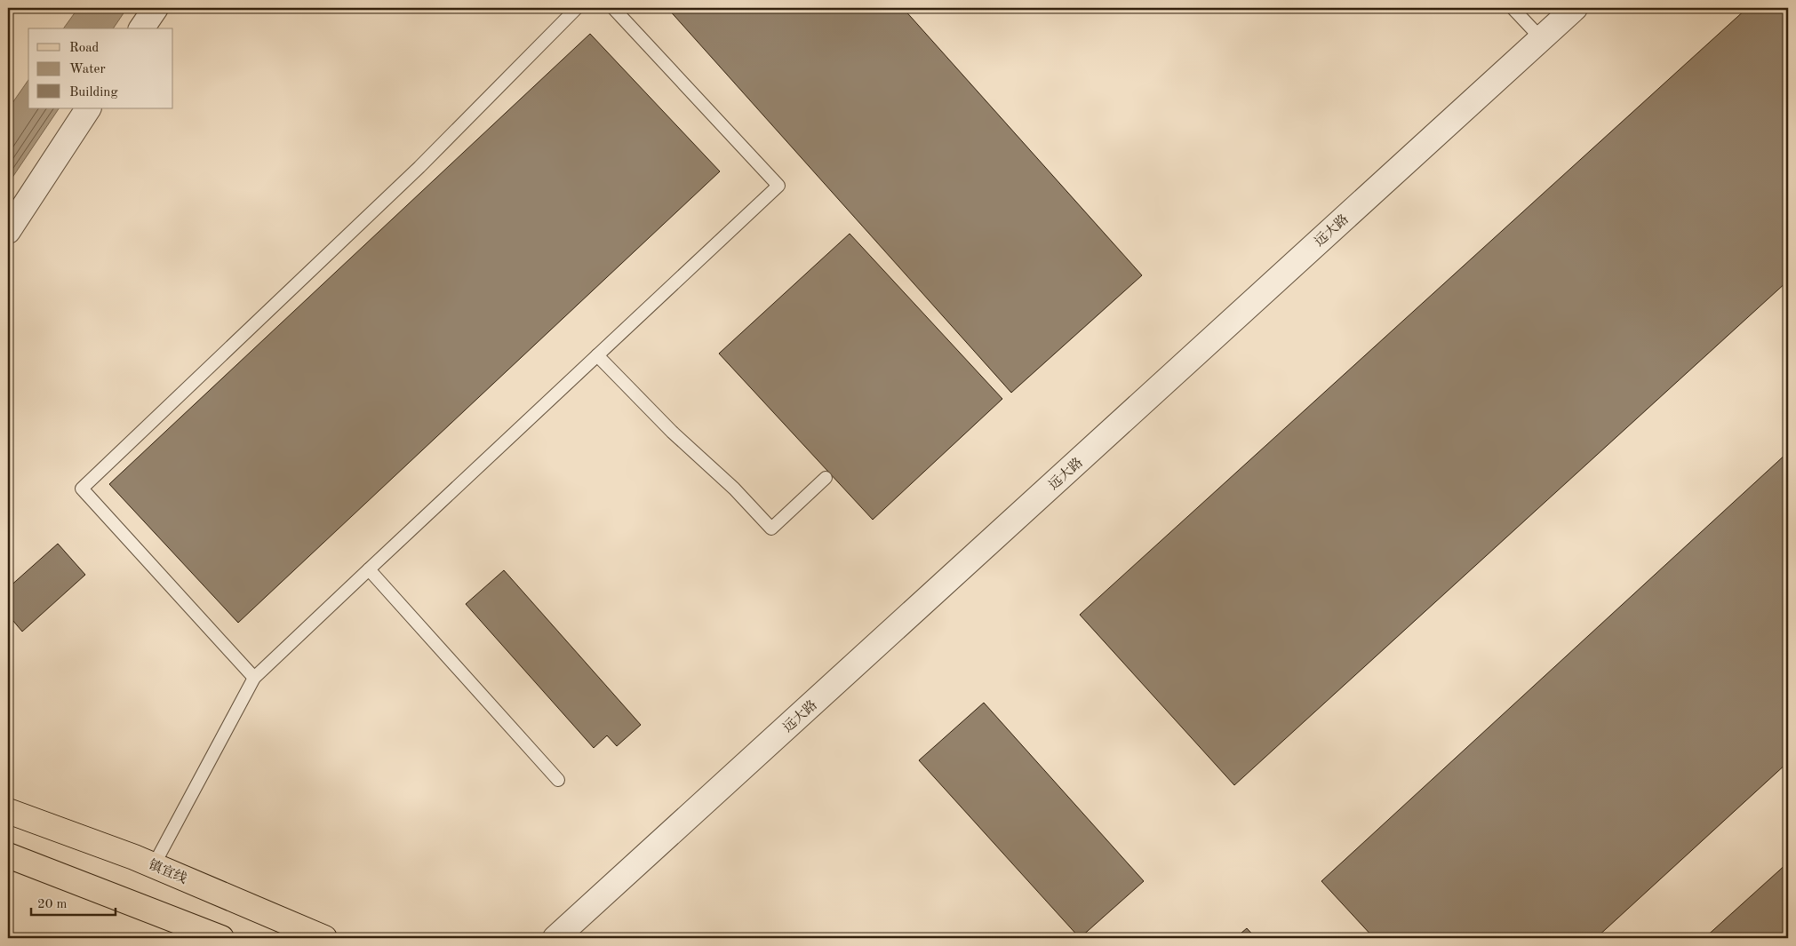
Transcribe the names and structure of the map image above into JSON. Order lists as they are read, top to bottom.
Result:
{
  "streets": {
    "main road": ["镇宜线"],
    "street": ["远大路"]
  },
  "legend": ["Road", "Water", "Building"],
  "scale_bar": "20 m"
}
